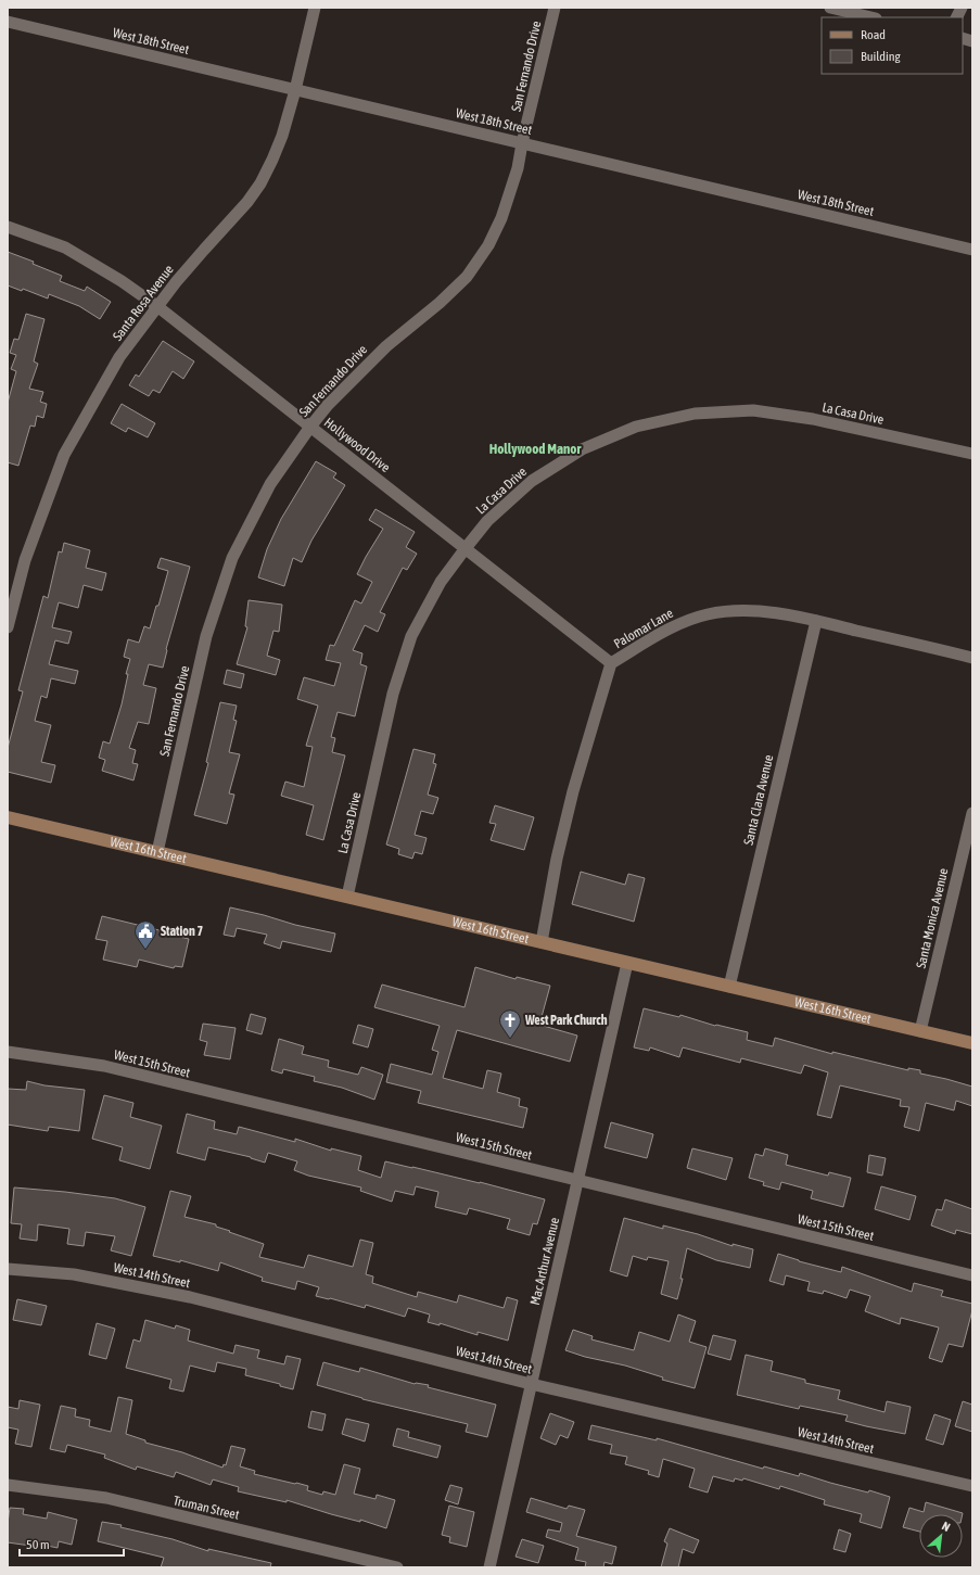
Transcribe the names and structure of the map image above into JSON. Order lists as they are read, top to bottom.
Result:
{
  "streets": {
    "main road": ["West 16th Street"],
    "street": [
      "West 18th Street",
      "San Fernando Drive",
      "Santa Rosa Avenue",
      "La Casa Drive",
      "Hollywood Drive",
      "Palomar Lane",
      "Santa Clara Avenue",
      "Santa Monica Avenue",
      "West 15th Street",
      "Mac Arthur Avenue",
      "West 14th Street",
      "Truman Street"
    ]
  },
  "crossings": [
    ["West 18th Street", "San Fernando Drive"],
    ["West 18th Street", "Santa Rosa Avenue"],
    ["San Fernando Drive", "Hollywood Drive"],
    ["San Fernando Drive", "West 16th Street"],
    ["Santa Rosa Avenue", "Hollywood Drive"],
    ["La Casa Drive", "Hollywood Drive"],
    ["La Casa Drive", "West 16th Street"],
    ["Hollywood Drive", "Palomar Lane"],
    ["Palomar Lane", "Santa Clara Avenue"],
    ["Palomar Lane", "West 16th Street"],
    ["Santa Clara Avenue", "West 16th Street"],
    ["West 16th Street", "Santa Monica Avenue"],
    ["West 16th Street", "Mac Arthur Avenue"],
    ["West 15th Street", "Mac Arthur Avenue"],
    ["Mac Arthur Avenue", "West 14th Street"]
  ],
  "districts": ["Hollywood Manor"],
  "places": {
    "public building": ["Station 7"],
    "church": ["West Park Church"]
  },
  "legend": ["Road", "Building"],
  "scale_bar": "50 m",
  "north": "top right"
}
